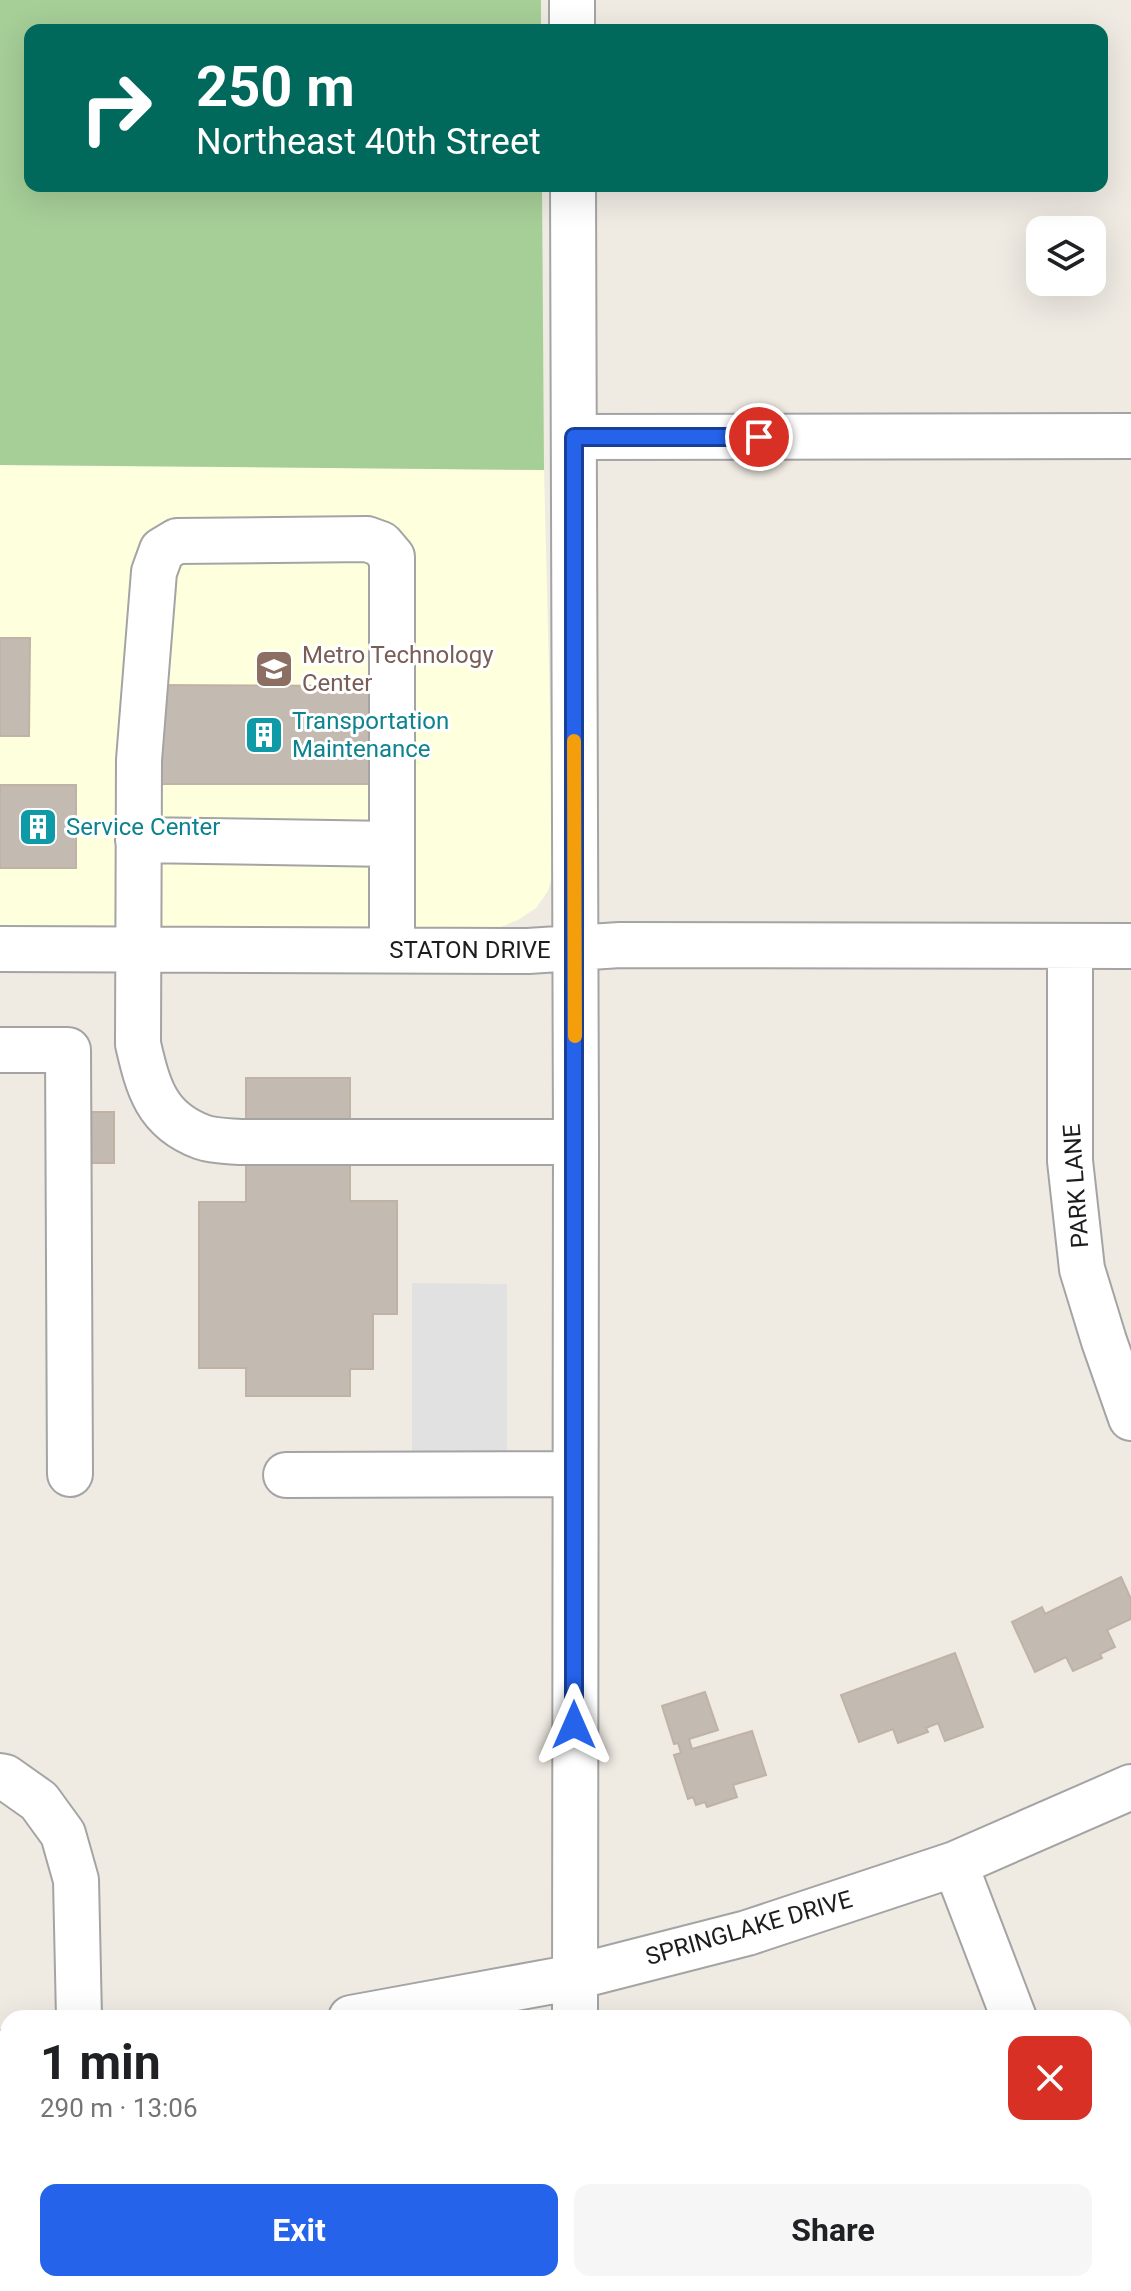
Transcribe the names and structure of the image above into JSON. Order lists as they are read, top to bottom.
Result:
{
  "streets": {
    "street": ["STATON DRIVE", "PARK LANE", "SPRINGLAKE DRIVE"]
  },
  "crossings": [
    ["STATON DRIVE", "PARK LANE"]
  ],
  "places": {
    "school or university": ["Metro Technology Center"],
    "building": ["Transportation Maintenance", "Service Center"]
  },
  "page": {
    "turn": ["250 m", "Northeast 40th Street"],
    "heading": ["1 min", "290 m · 13:06"],
    "buttons": ["Exit", "Share"]
  }
}
